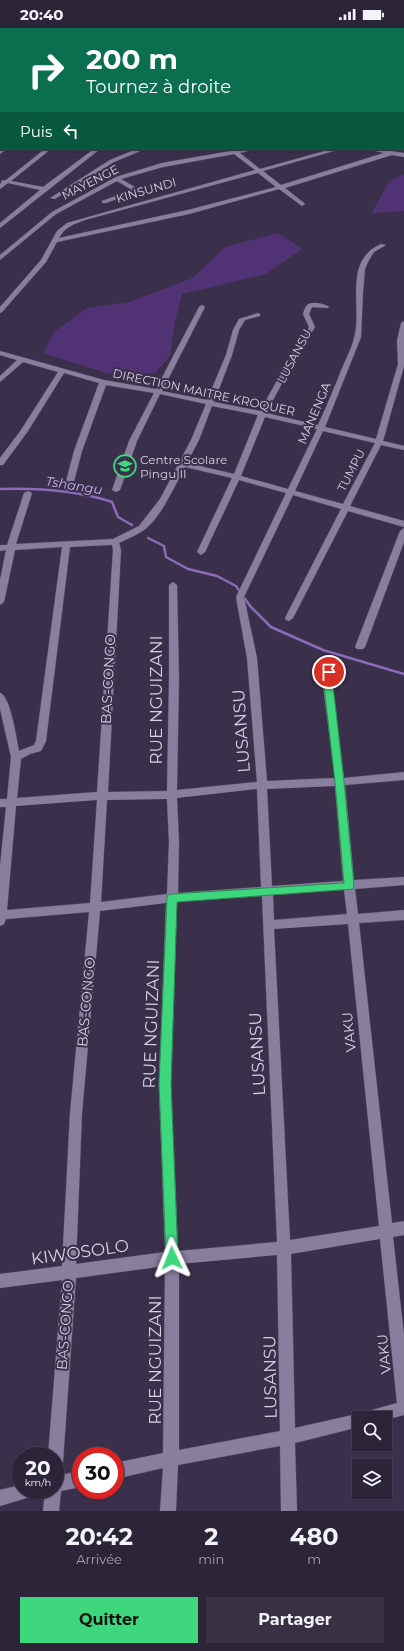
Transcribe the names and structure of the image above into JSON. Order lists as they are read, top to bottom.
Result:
{
  "streets": {
    "street": [
      "MAYENGE",
      "KINSUNDI",
      "LUSANSU",
      "DIRECTION MAITRE KROQUER",
      "MANENGA",
      "TUMPU",
      "BAS-CONGO",
      "RUE NGUIZANI",
      "VAKU",
      "KIWOSOLO"
    ]
  },
  "crossings": [
    ["LUSANSU", "DIRECTION MAITRE KROQUER"],
    ["LUSANSU", "MANENGA"],
    ["LUSANSU", "KIWOSOLO"],
    ["DIRECTION MAITRE KROQUER", "MANENGA"],
    ["DIRECTION MAITRE KROQUER", "TUMPU"],
    ["BAS-CONGO", "KIWOSOLO"],
    ["RUE NGUIZANI", "KIWOSOLO"],
    ["VAKU", "KIWOSOLO"]
  ],
  "water": ["Tshangu"],
  "places": {
    "school or university": ["Centre Scolare Pingu II"]
  },
  "page": {
    "status": "20:40",
    "turn": ["200 m", "Tournez à droite"],
    "then": "Puis",
    "speed": "20 km/h",
    "limit": "30",
    "eta": [
      "20:42",
      "Arrivée",
      "2",
      "min",
      "480",
      "m"
    ],
    "buttons": ["Quitter", "Partager"]
  }
}
